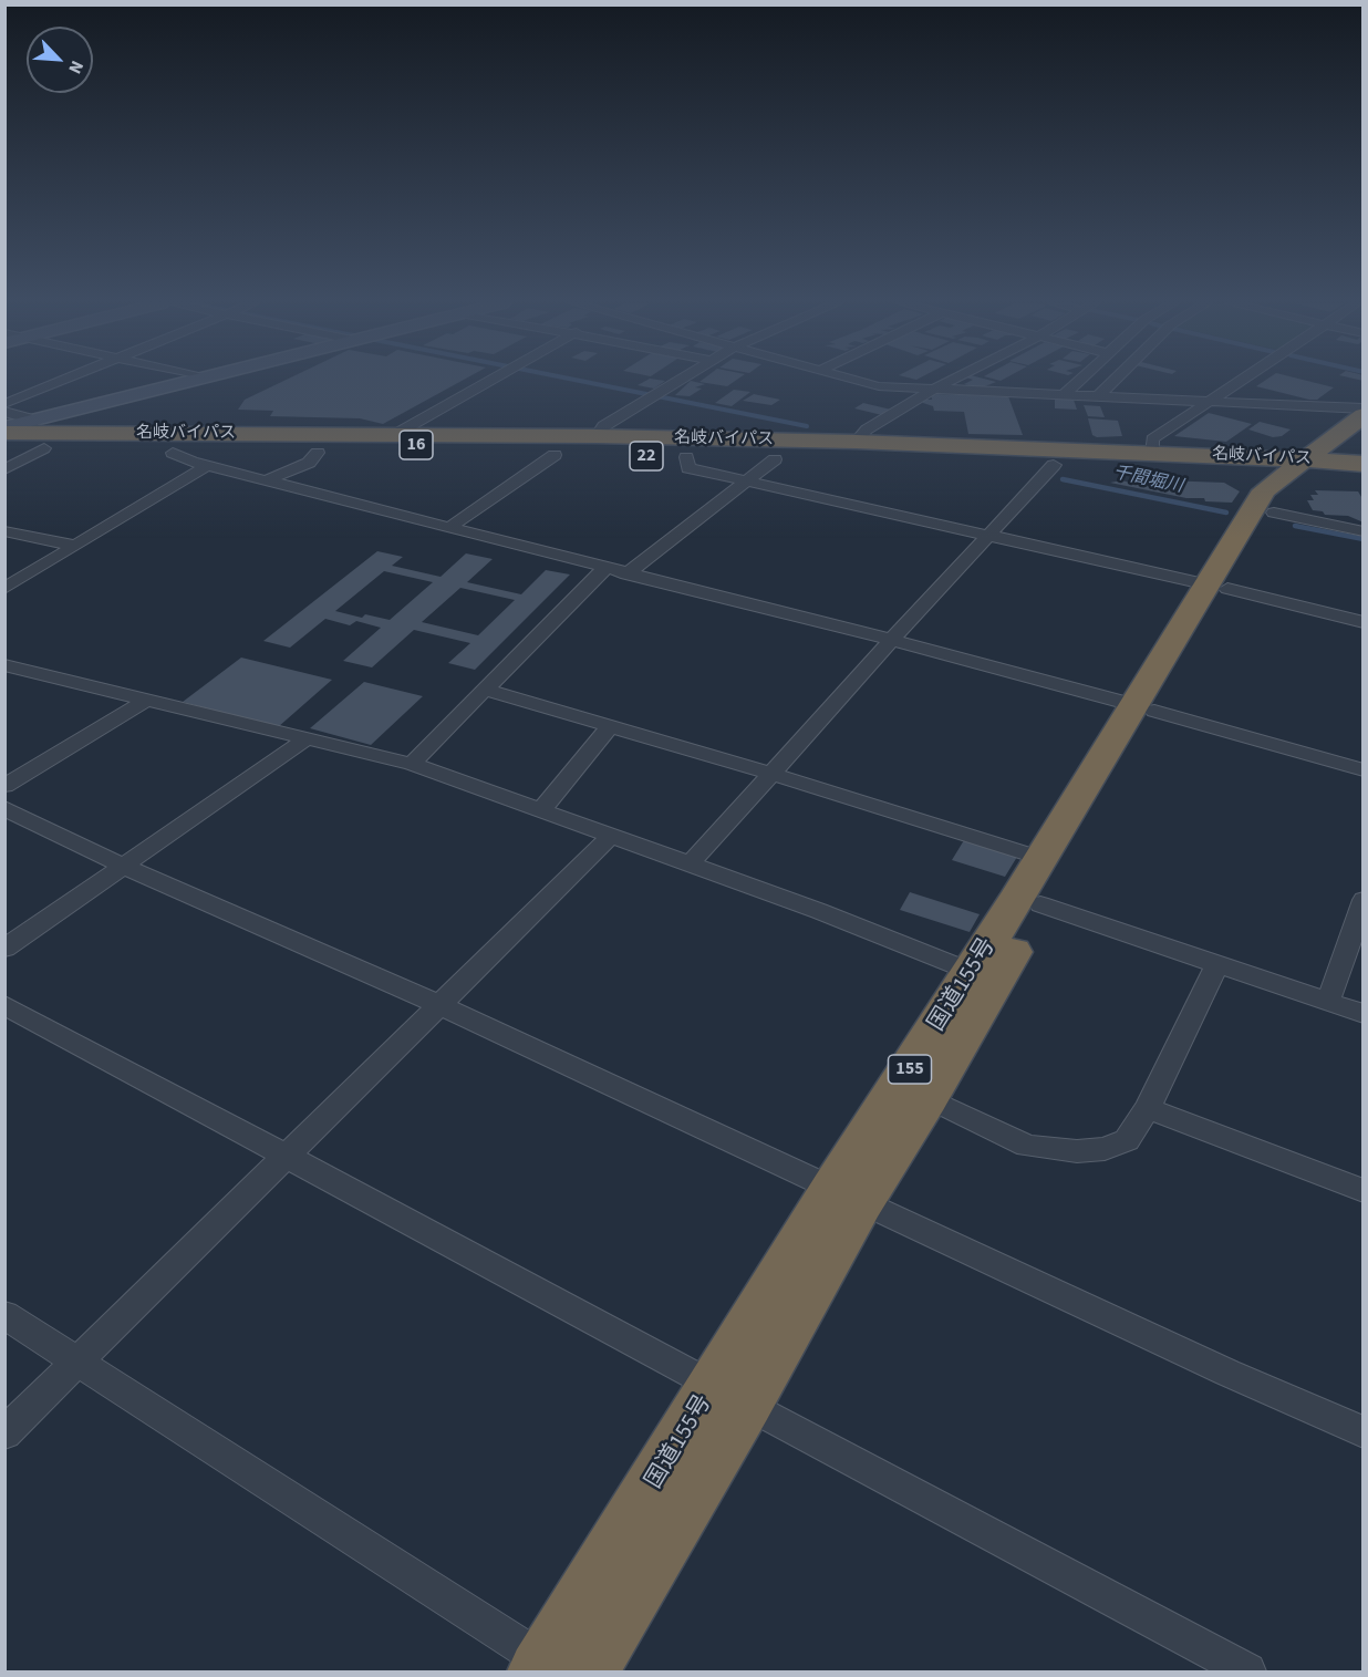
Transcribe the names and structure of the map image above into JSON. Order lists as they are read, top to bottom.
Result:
{
  "streets": {
    "highway": [
      "名岐バイパス",
      "16",
      "22",
      "国道155号",
      "155"
    ]
  },
  "crossings": [
    ["名岐バイパス", "16"],
    ["名岐バイパス", "国道155号"]
  ],
  "water": ["千間堀川"],
  "north": "bottom right"
}
